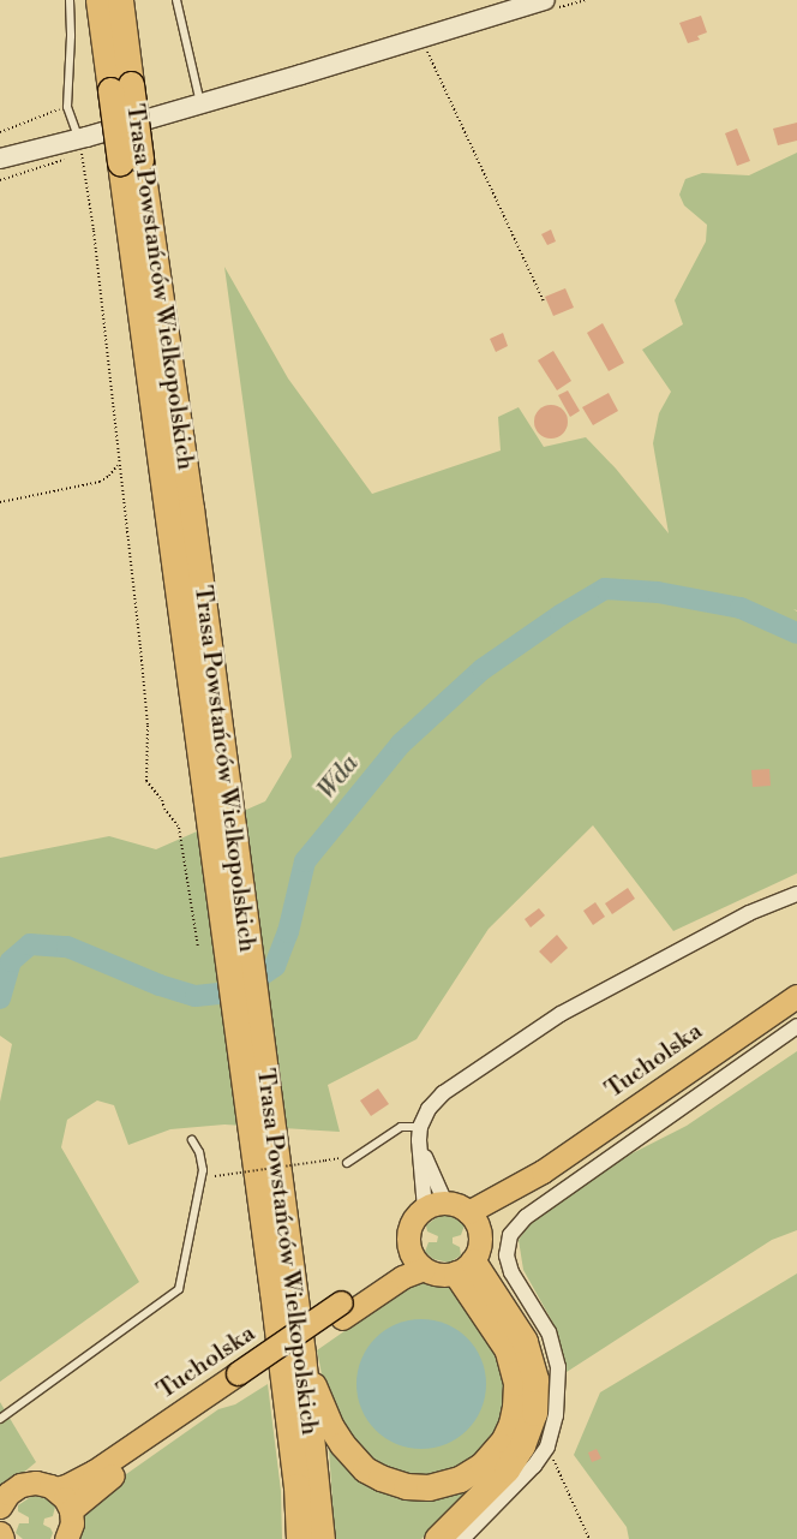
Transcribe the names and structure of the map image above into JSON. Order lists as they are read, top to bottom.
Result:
{
  "streets": {
    "highway": ["Trasa Powstańców Wielkopolskich"],
    "main road": ["Tucholska"]
  },
  "water": ["Wda"]
}
